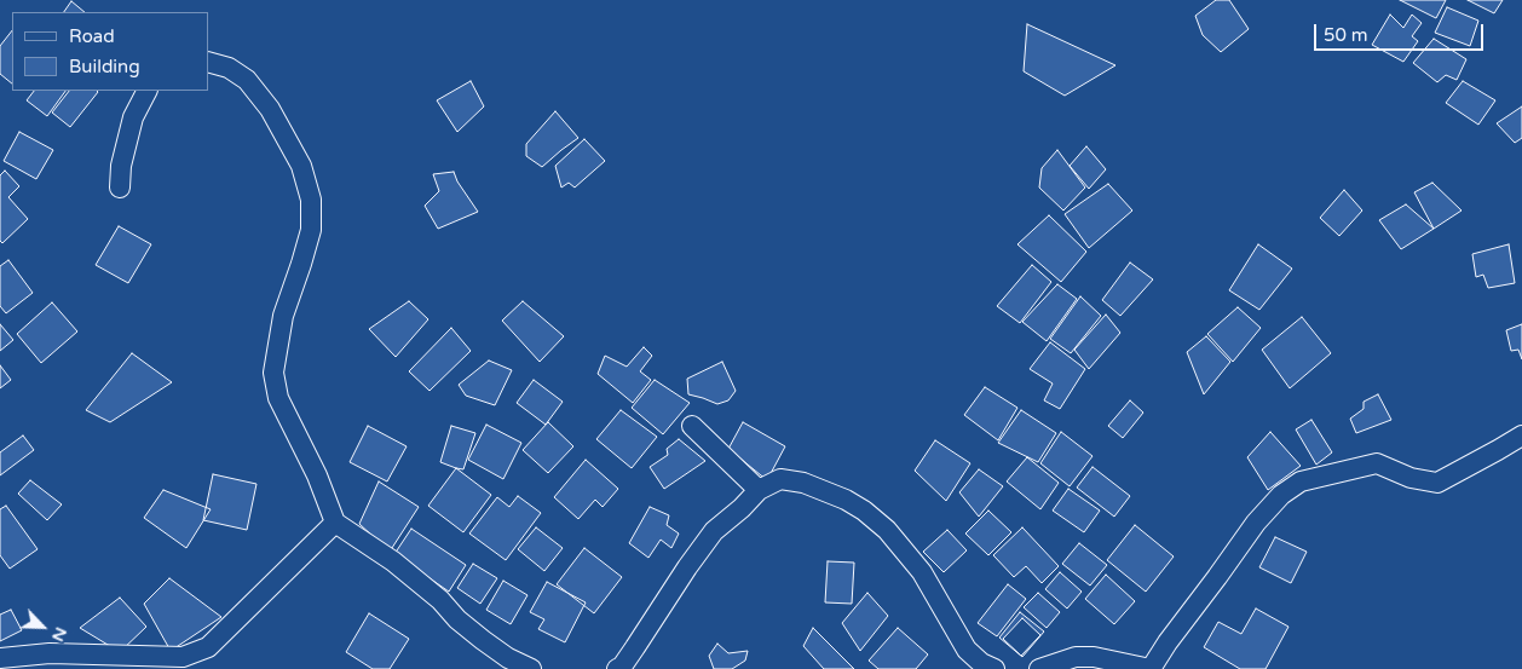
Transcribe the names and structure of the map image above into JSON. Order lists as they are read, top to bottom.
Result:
{
  "legend": ["Road", "Building"],
  "scale_bar": "50 m",
  "north": "bottom right"
}
